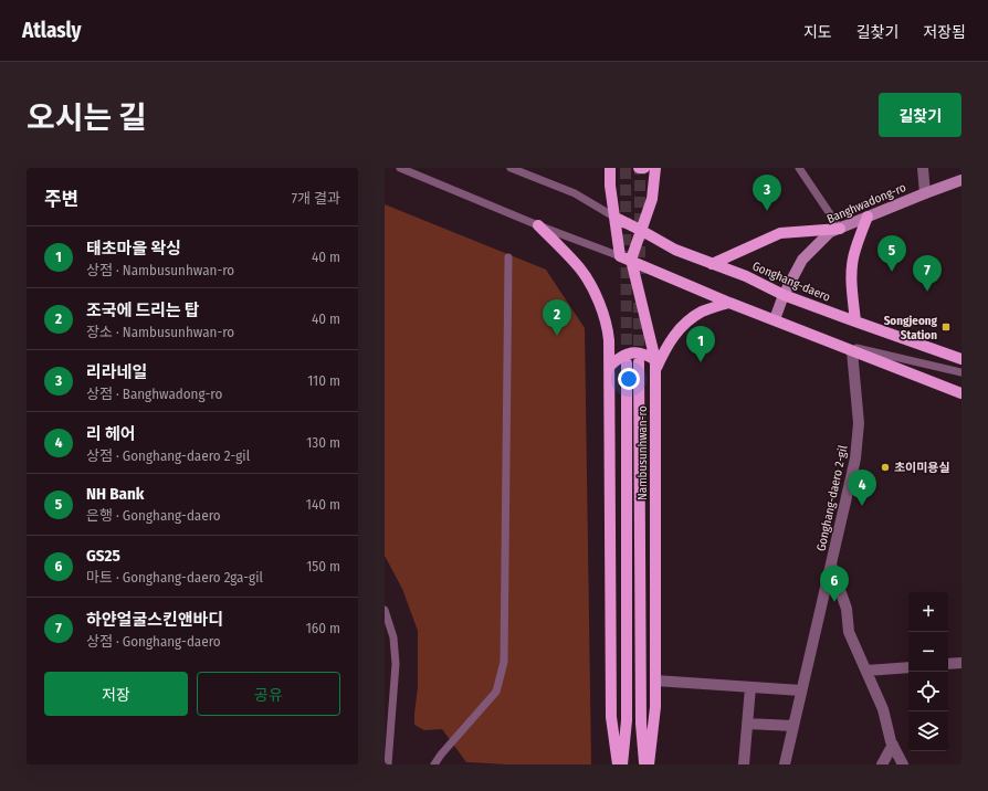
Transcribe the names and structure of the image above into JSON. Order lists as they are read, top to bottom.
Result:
{
  "streets": {
    "main road": ["Banghwadong-ro", "Gonghang-daero", "Nambusunhwan-ro"],
    "street": ["Gonghang-daero 2-gil"]
  },
  "crossings": [
    ["Banghwadong-ro", "Gonghang-daero"]
  ],
  "places": {
    "transit": ["Songjeong Station"],
    "other": ["초이미용실"]
  },
  "page": {
    "header": "Atlasly",
    "nav": ["지도", "길찾기", "저장됨"],
    "title": "오시는 길",
    "buttons": [
      "길찾기",
      ["저장", "공유"]
    ],
    "heading": ["주변", "7개 결과"],
    "pins": [
      "3",
      "5",
      "7",
      "2",
      "1",
      "4",
      "6"
    ],
    "list": [
      {
        "mark": "1",
        "name": "태초마을 왁싱",
        "note": "상점 · Nambusunhwan-ro",
        "value": "40 m"
      },
      {
        "mark": "2",
        "name": "조국에 드리는 탑",
        "note": "장소 · Nambusunhwan-ro",
        "value": "40 m"
      },
      {
        "mark": "3",
        "name": "리라네일",
        "note": "상점 · Banghwadong-ro",
        "value": "110 m"
      },
      {
        "mark": "4",
        "name": "리 헤어",
        "note": "상점 · Gonghang-daero 2-gil",
        "value": "130 m"
      },
      {
        "mark": "5",
        "name": "NH Bank",
        "note": "은행 · Gonghang-daero",
        "value": "140 m"
      },
      {
        "mark": "6",
        "name": "GS25",
        "note": "마트 · Gonghang-daero 2ga-gil",
        "value": "150 m"
      },
      {
        "mark": "7",
        "name": "하얀얼굴스킨앤바디",
        "note": "상점 · Gonghang-daero",
        "value": "160 m"
      }
    ],
    "map_buttons": ["+", "−"]
  }
}
